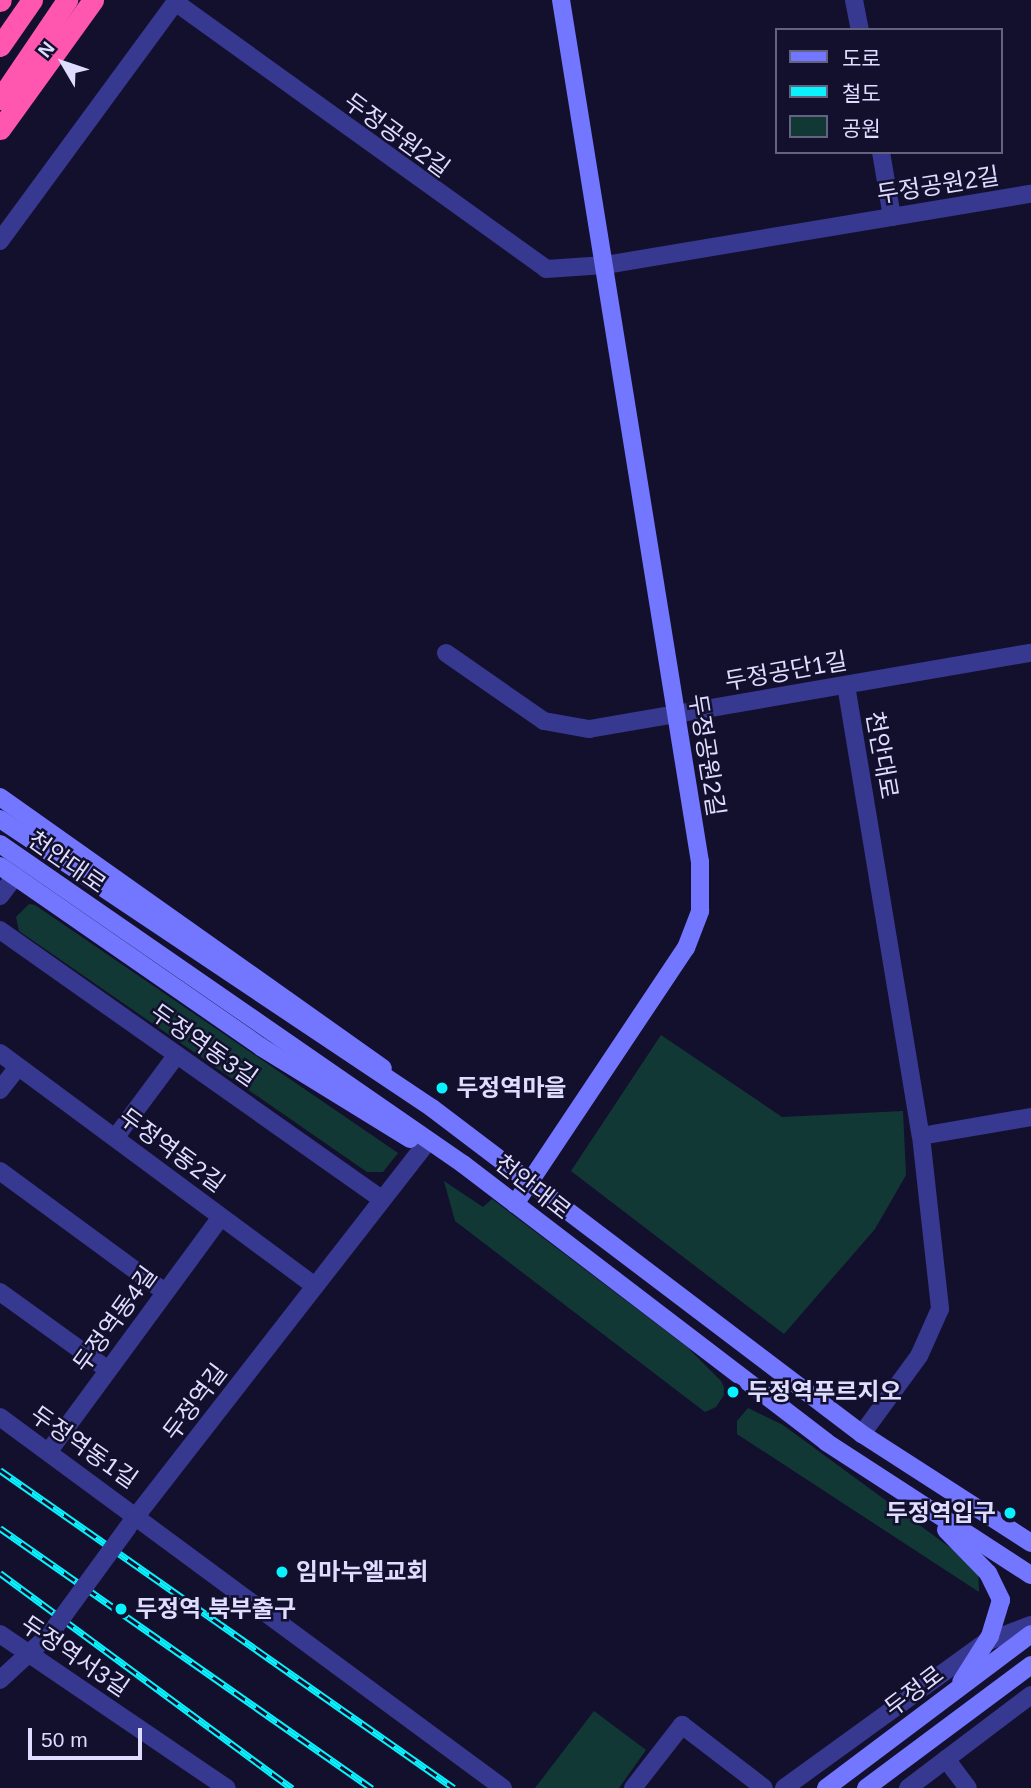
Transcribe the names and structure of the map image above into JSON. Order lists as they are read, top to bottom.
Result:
{
  "streets": {
    "main road": ["두정공원2길", "천안대로", "두정로"],
    "street": [
      "두정공단1길",
      "두정역동3길",
      "두정역동2길",
      "두정역동4길",
      "두정역길",
      "두정역동1길",
      "두정역서3길"
    ]
  },
  "crossings": [
    ["두정공원2길", "두정공단1길"],
    ["두정공원2길", "천안대로"],
    ["두정공단1길", "천안대로"],
    ["두정역동3길", "두정역길"],
    ["두정역동2길", "두정역동4길"],
    ["두정역동2길", "두정역길"],
    ["두정역동4길", "두정역동1길"],
    ["두정역길", "두정역동1길"],
    ["두정역길", "두정역서3길"]
  ],
  "places": [
    "두정역마을",
    "두정역푸르지오",
    "두정역입구",
    "임마누엘교회",
    "두정역 북부출구"
  ],
  "legend": ["도로", "철도", "공원"],
  "scale_bar": "50 m",
  "north": "top left"
}
